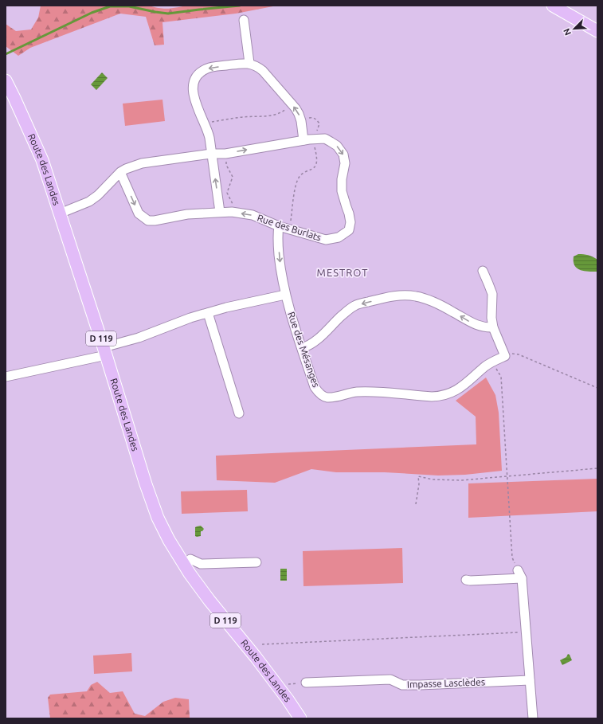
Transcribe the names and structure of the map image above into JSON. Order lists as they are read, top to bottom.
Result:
{
  "streets": {
    "main road": ["Route des Landes", "D 119"],
    "street": ["Rue des Burlats", "Rue des Mésanges", "Impasse Lasclèdes"]
  },
  "crossings": [
    ["Rue des Burlats", "Rue des Mésanges"]
  ],
  "districts": ["MESTROT"],
  "north": "bottom left"
}
